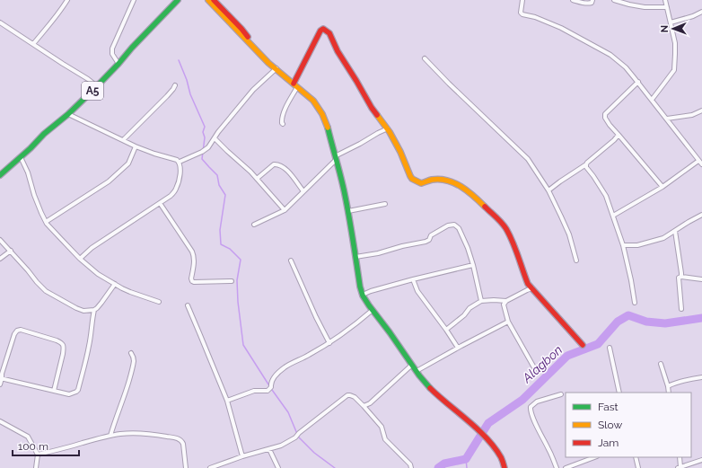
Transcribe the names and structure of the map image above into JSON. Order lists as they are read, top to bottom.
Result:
{
  "streets": {
    "main road": ["A5"]
  },
  "water": ["Alagbon"],
  "legend": ["Fast", "Slow", "Jam"],
  "scale_bar": "100 m",
  "north": "left"
}
